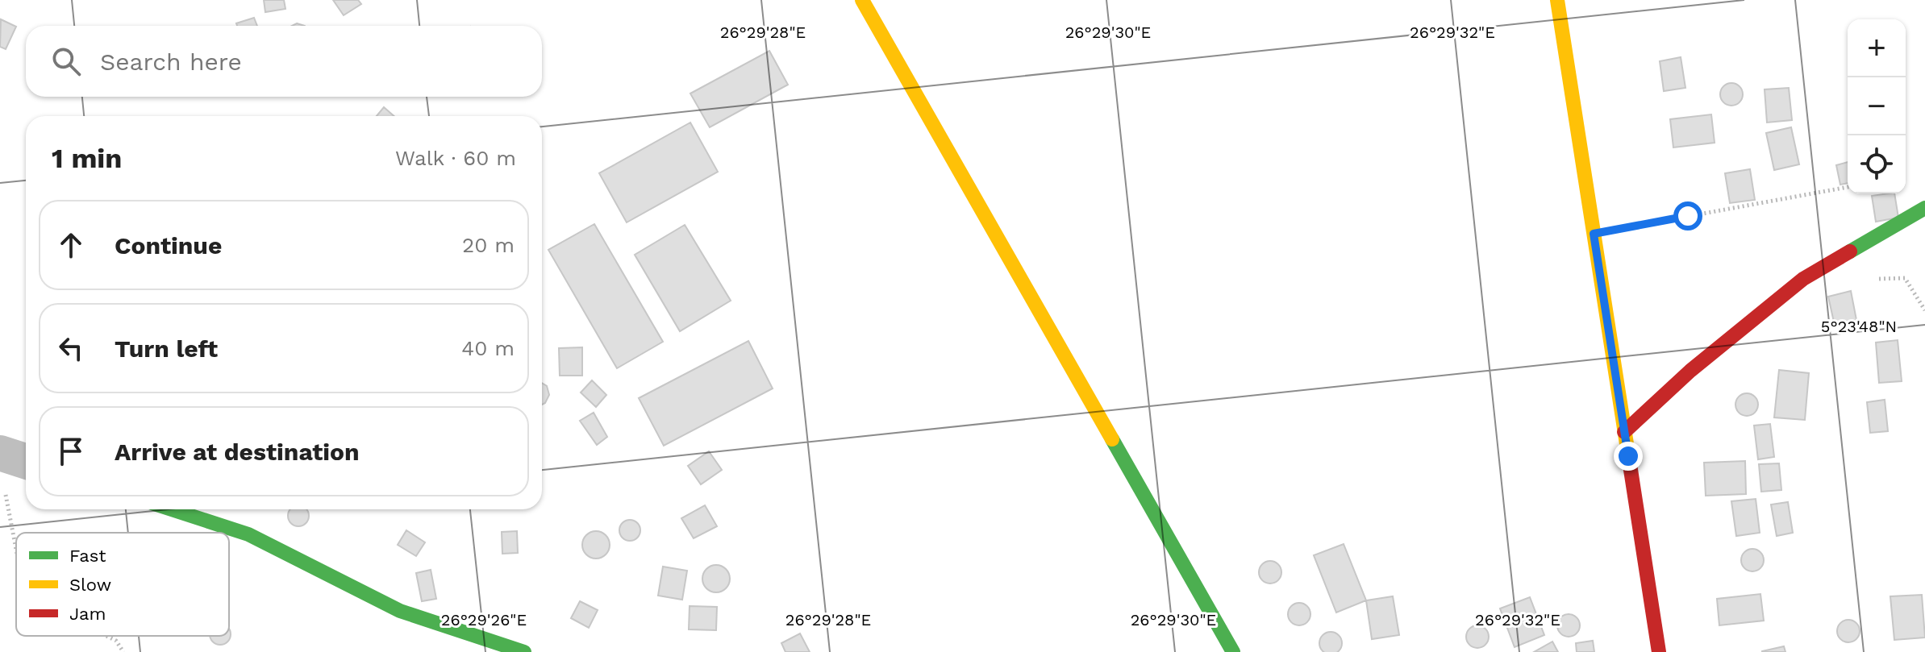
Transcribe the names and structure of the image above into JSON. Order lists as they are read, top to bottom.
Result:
{
  "legend": ["Fast", "Slow", "Jam"],
  "page": {
    "map_buttons": ["+", "−"],
    "search": "Search here",
    "heading": ["1 min", "Walk · 60 m"],
    "list": [
      ["Continue", "20 m"],
      ["Turn left", "40 m"],
      "Arrive at destination"
    ]
  },
  "coordinates": [
    "26°29'28\"E",
    "26°29'30\"E",
    "26°29'32\"E",
    "5°23'48\"N",
    "26°29'26\"E"
  ]
}
